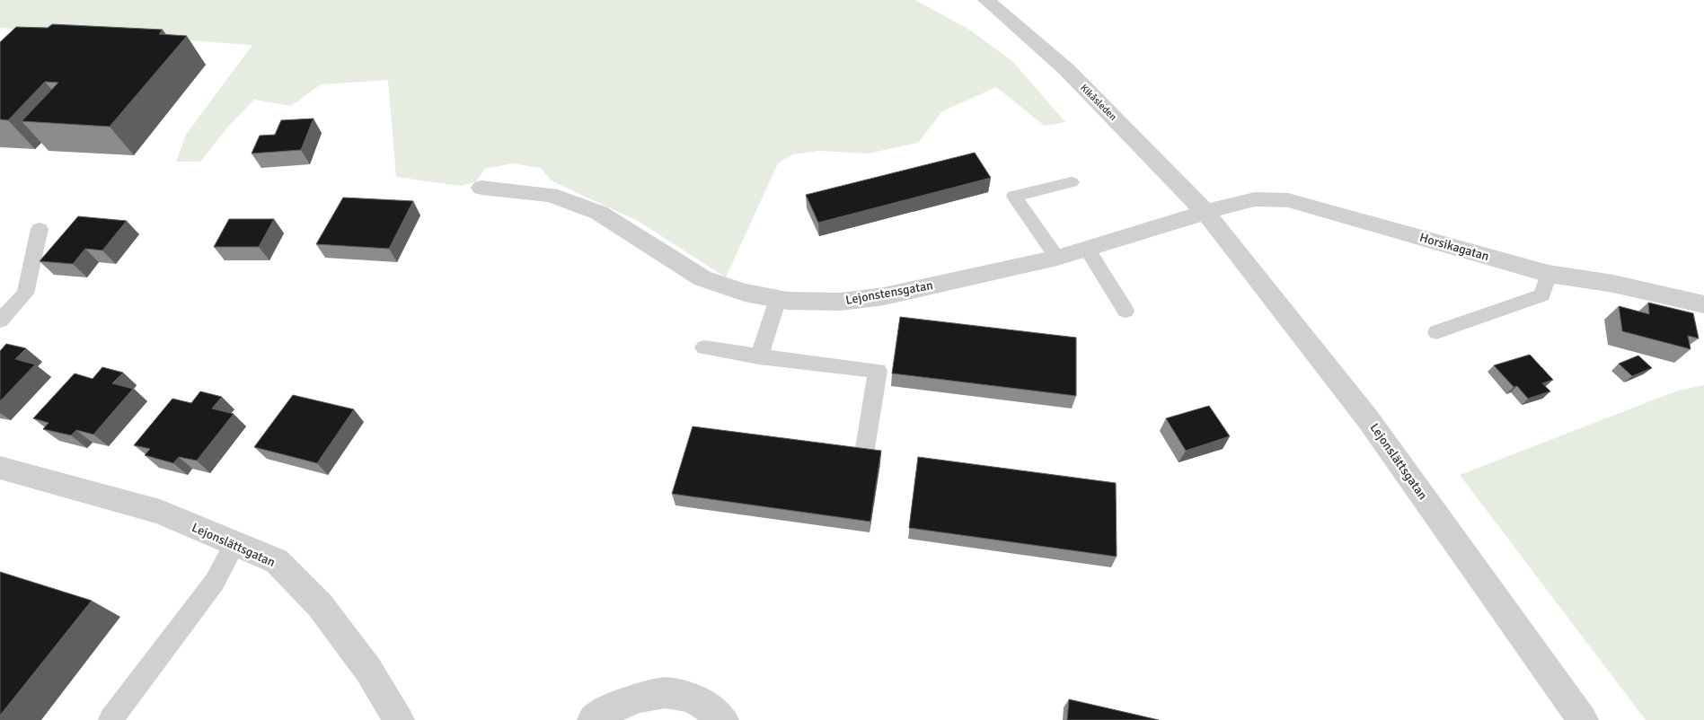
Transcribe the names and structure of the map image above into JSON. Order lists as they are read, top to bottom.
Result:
{
  "streets": {
    "street": [
      "Kikåsleden",
      "Horsikagatan",
      "Lejonstensgatan",
      "Lejonslättsgatan"
    ]
  },
  "crossings": [
    ["Kikåsleden", "Horsikagatan"],
    ["Kikåsleden", "Lejonstensgatan"],
    ["Kikåsleden", "Lejonslättsgatan"],
    ["Horsikagatan", "Lejonstensgatan"],
    ["Horsikagatan", "Lejonslättsgatan"],
    ["Lejonstensgatan", "Lejonslättsgatan"]
  ]
}
